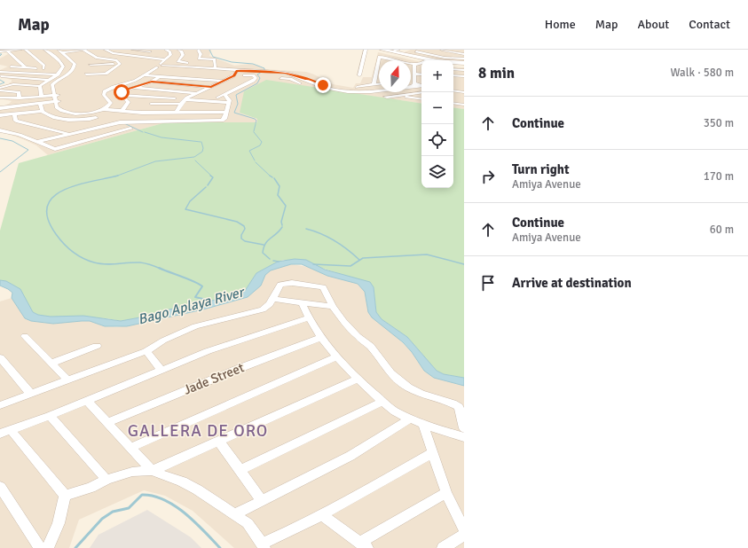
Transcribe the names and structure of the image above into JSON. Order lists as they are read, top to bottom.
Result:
{
  "streets": {
    "street": ["Jade Street"]
  },
  "districts": ["GALLERA DE ORO"],
  "water": ["Bago Aplaya River"],
  "north": "top",
  "page": {
    "header": "Map",
    "nav": [
      "Home",
      "Map",
      "About",
      "Contact"
    ],
    "heading": ["8 min", "Walk · 580 m"],
    "map_buttons": ["+", "−"],
    "list": [
      ["Continue", "350 m"],
      ["Turn right", "Amiya Avenue", "170 m"],
      ["Continue", "Amiya Avenue", "60 m"],
      "Arrive at destination"
    ]
  }
}
